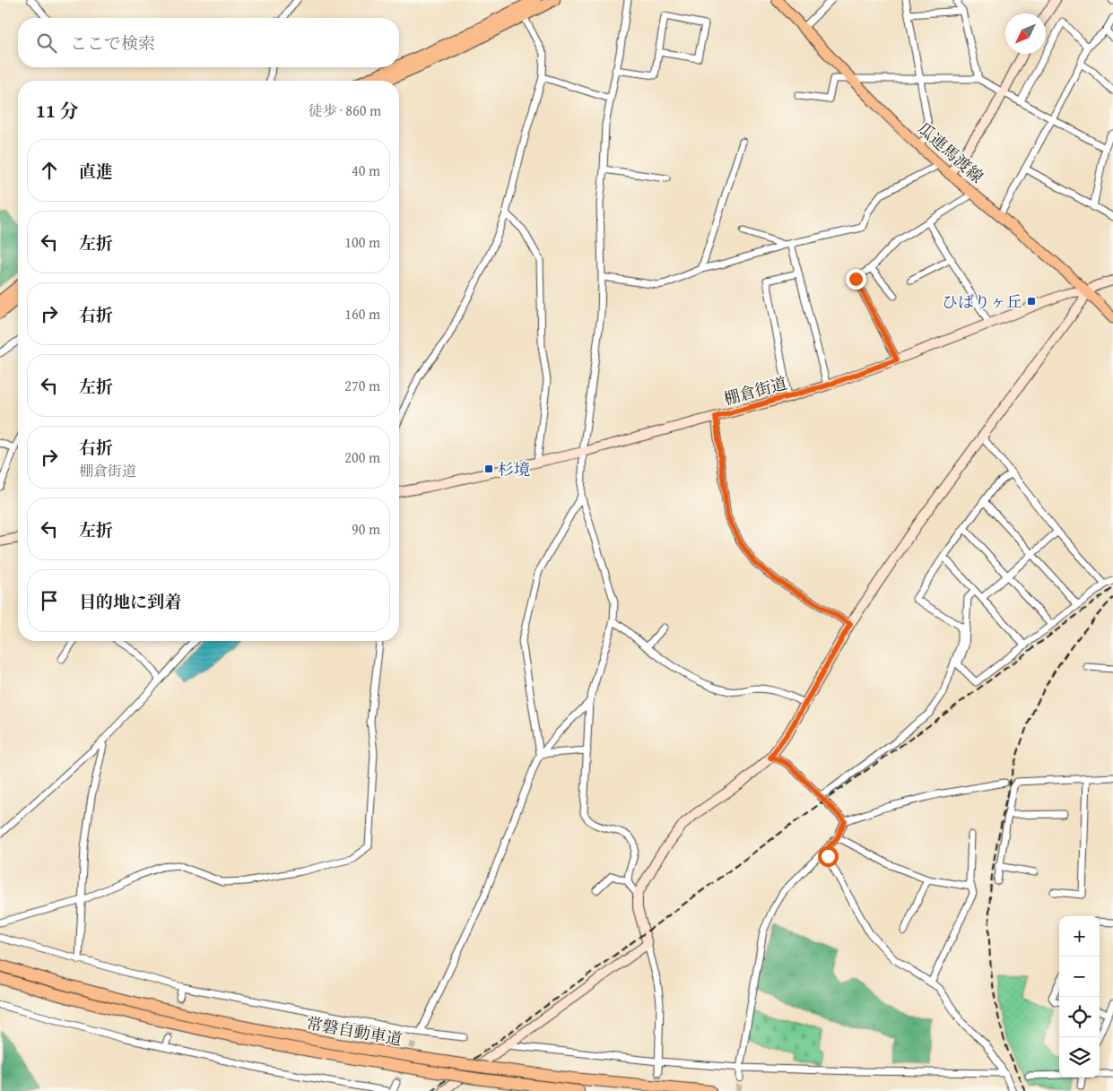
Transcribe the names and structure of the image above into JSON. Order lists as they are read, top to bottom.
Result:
{
  "streets": {
    "highway": ["常磐自動車道"],
    "main road": ["瓜連馬渡線"],
    "street": ["棚倉街道"]
  },
  "crossings": [
    ["瓜連馬渡線", "棚倉街道"]
  ],
  "places": {
    "transit": ["ひばりヶ丘", "杉境"]
  },
  "north": "bottom left",
  "page": {
    "search": "ここで検索",
    "heading": ["11 分", "徒歩 · 860 m"],
    "list": [
      ["直進", "40 m"],
      ["左折", "100 m"],
      ["右折", "160 m"],
      ["左折", "270 m"],
      ["右折", "棚倉街道", "200 m"],
      ["左折", "90 m"],
      "目的地に到着"
    ],
    "map_buttons": ["+", "−"]
  }
}
